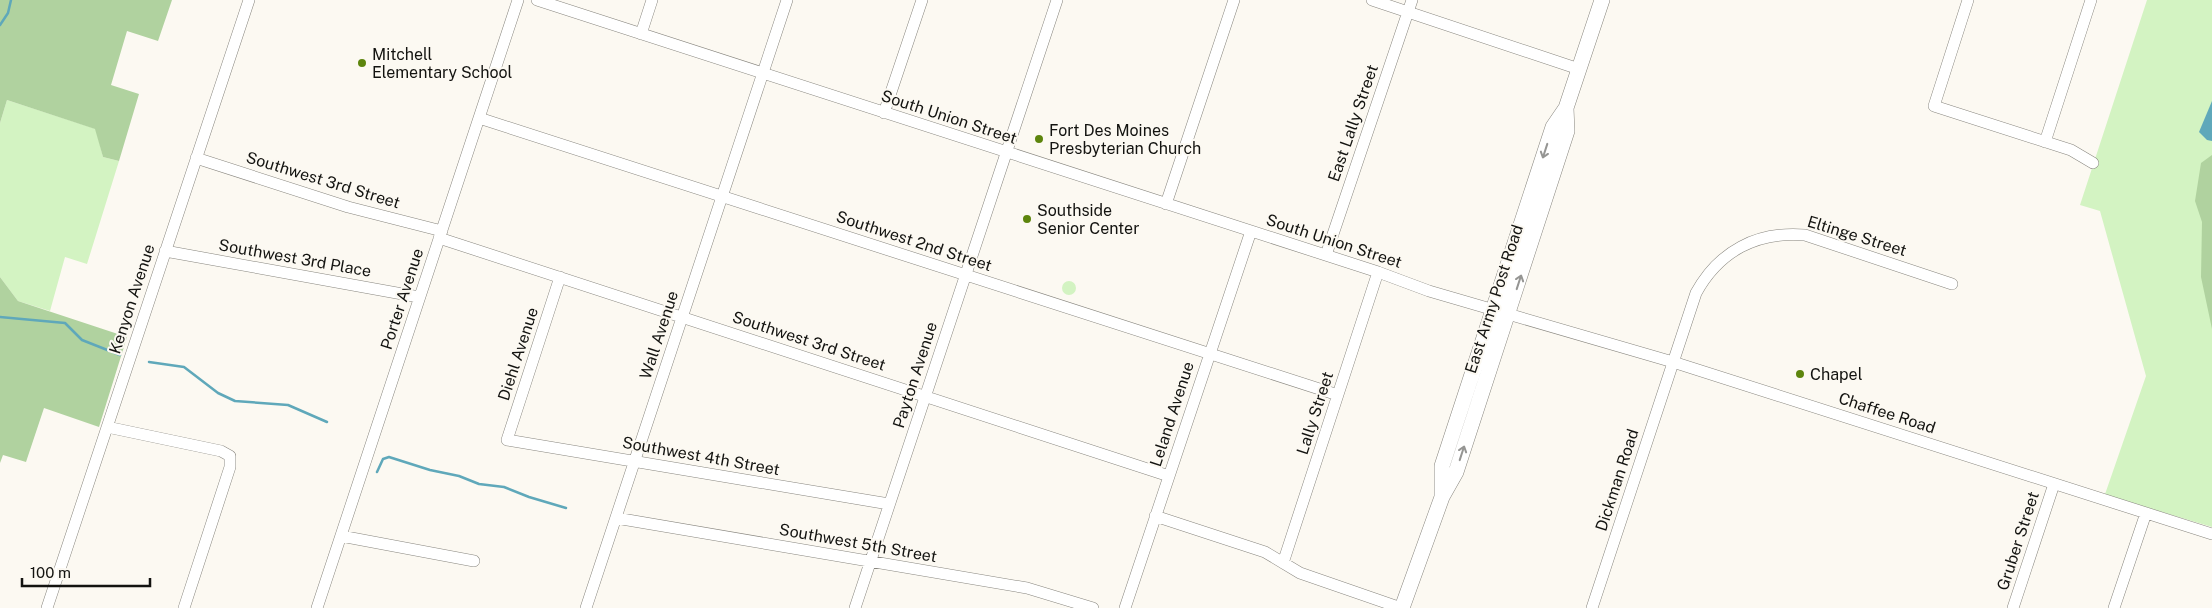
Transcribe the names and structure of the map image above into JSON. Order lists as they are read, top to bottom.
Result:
{
  "streets": {
    "main road": ["East Army Post Road"],
    "street": [
      "South Union Street",
      "East Lally Street",
      "Southwest 3rd Street",
      "Eltinge Street",
      "Southwest 2nd Street",
      "Southwest 3rd Place",
      "Kenyon Avenue",
      "Porter Avenue",
      "Wall Avenue",
      "Diehl Avenue",
      "Payton Avenue",
      "Lally Street",
      "Chaffee Road",
      "Leland Avenue",
      "Southwest 4th Street",
      "Dickman Road",
      "Gruber Street",
      "Southwest 5th Street"
    ]
  },
  "crossings": [
    ["South Union Street", "East Lally Street"],
    ["South Union Street", "East Army Post Road"],
    ["South Union Street", "Wall Avenue"],
    ["South Union Street", "Payton Avenue"],
    ["South Union Street", "Lally Street"],
    ["South Union Street", "Chaffee Road"],
    ["South Union Street", "Leland Avenue"],
    ["Southwest 3rd Street", "Kenyon Avenue"],
    ["Southwest 3rd Street", "Porter Avenue"],
    ["Southwest 3rd Street", "Wall Avenue"],
    ["Southwest 3rd Street", "Diehl Avenue"],
    ["Southwest 3rd Street", "Payton Avenue"],
    ["Southwest 3rd Street", "Leland Avenue"],
    ["Eltinge Street", "Chaffee Road"],
    ["Eltinge Street", "Dickman Road"],
    ["Southwest 2nd Street", "Porter Avenue"],
    ["Southwest 2nd Street", "Wall Avenue"],
    ["Southwest 2nd Street", "Payton Avenue"],
    ["Southwest 2nd Street", "Lally Street"],
    ["Southwest 2nd Street", "Leland Avenue"],
    ["Southwest 3rd Place", "Kenyon Avenue"],
    ["Southwest 3rd Place", "Porter Avenue"],
    ["East Army Post Road", "Chaffee Road"],
    ["Wall Avenue", "Southwest 4th Street"],
    ["Wall Avenue", "Southwest 5th Street"],
    ["Diehl Avenue", "Southwest 4th Street"],
    ["Payton Avenue", "Southwest 4th Street"],
    ["Payton Avenue", "Southwest 5th Street"],
    ["Chaffee Road", "Dickman Road"],
    ["Chaffee Road", "Gruber Street"]
  ],
  "places": [
    "Mitchell Elementary School",
    "Fort Des Moines Presbyterian Church",
    "Southside Senior Center",
    "Chapel"
  ],
  "scale_bar": "100 m"
}
